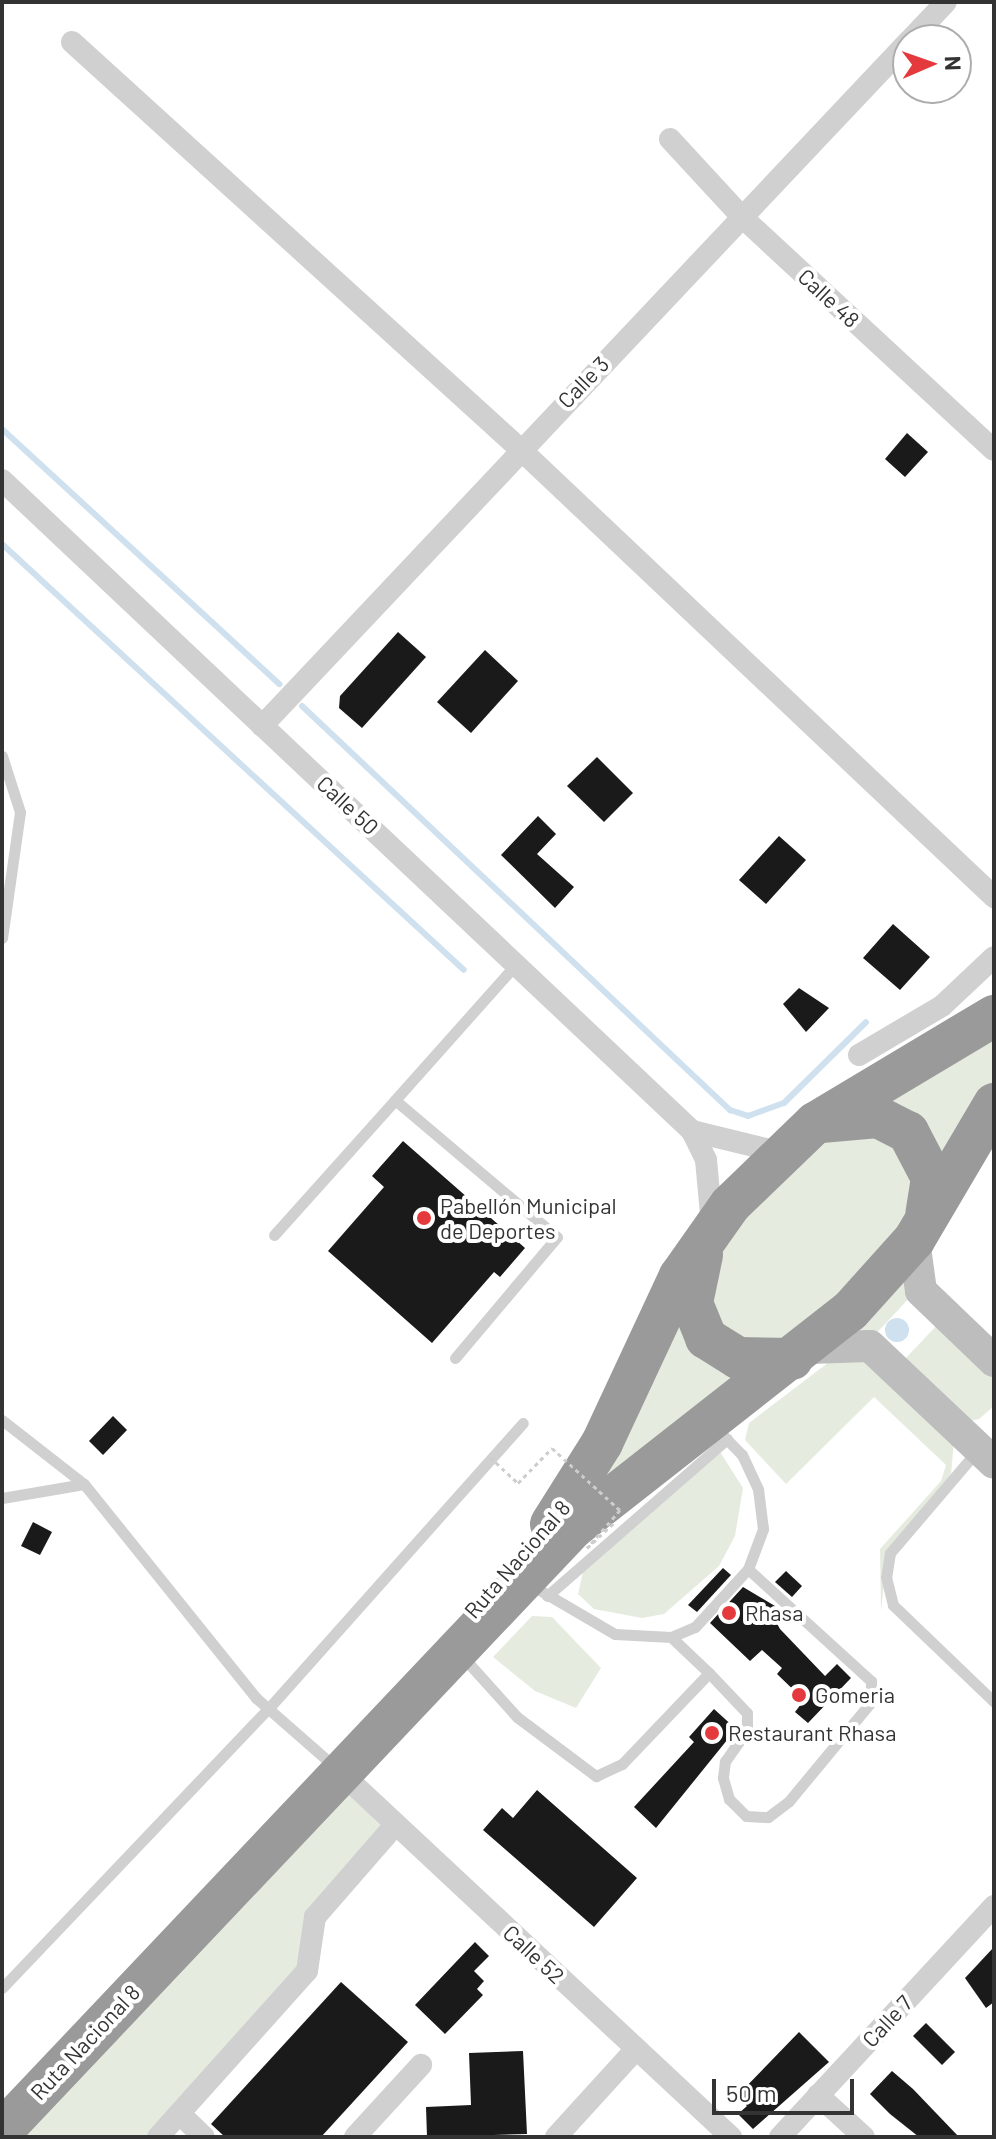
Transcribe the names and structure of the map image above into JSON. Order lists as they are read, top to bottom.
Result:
{
  "streets": {
    "highway": ["Ruta Nacional 8"],
    "street": [
      "Calle 48",
      "Calle 3",
      "Calle 50",
      "Calle 52",
      "Calle 7"
    ]
  },
  "crossings": [
    ["Calle 48", "Calle 3"],
    ["Calle 3", "Calle 50"],
    ["Calle 50", "Ruta Nacional 8"],
    ["Ruta Nacional 8", "Calle 52"]
  ],
  "places": [
    "Pabellón Municipal de Deportes",
    "Rhasa",
    "Gomeria",
    "Restaurant Rhasa"
  ],
  "scale_bar": "50 m",
  "north": "right"
}
